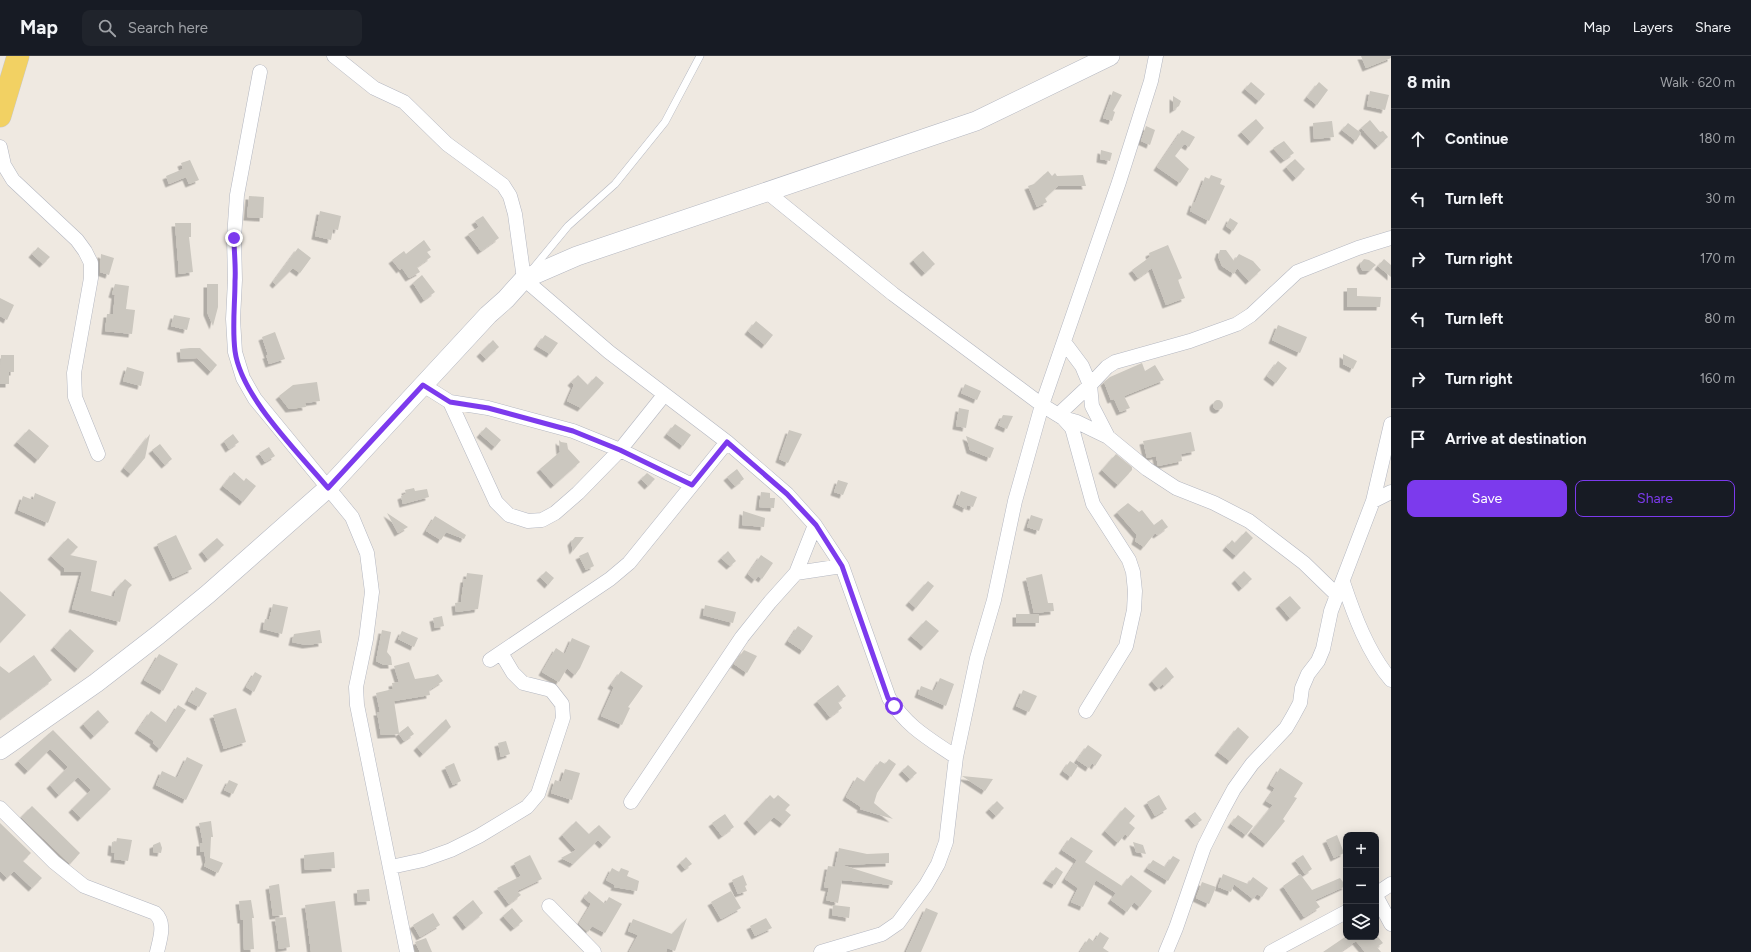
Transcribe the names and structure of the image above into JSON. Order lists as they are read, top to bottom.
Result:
{
  "page": {
    "header": "Map",
    "search": "Search here",
    "nav": ["Map", "Layers", "Share"],
    "heading": ["8 min", "Walk · 620 m"],
    "list": [
      ["Continue", "180 m"],
      ["Turn left", "30 m"],
      ["Turn right", "170 m"],
      ["Turn left", "80 m"],
      ["Turn right", "160 m"],
      "Arrive at destination"
    ],
    "buttons": ["Save", "Share"],
    "map_buttons": ["+", "−"]
  }
}
